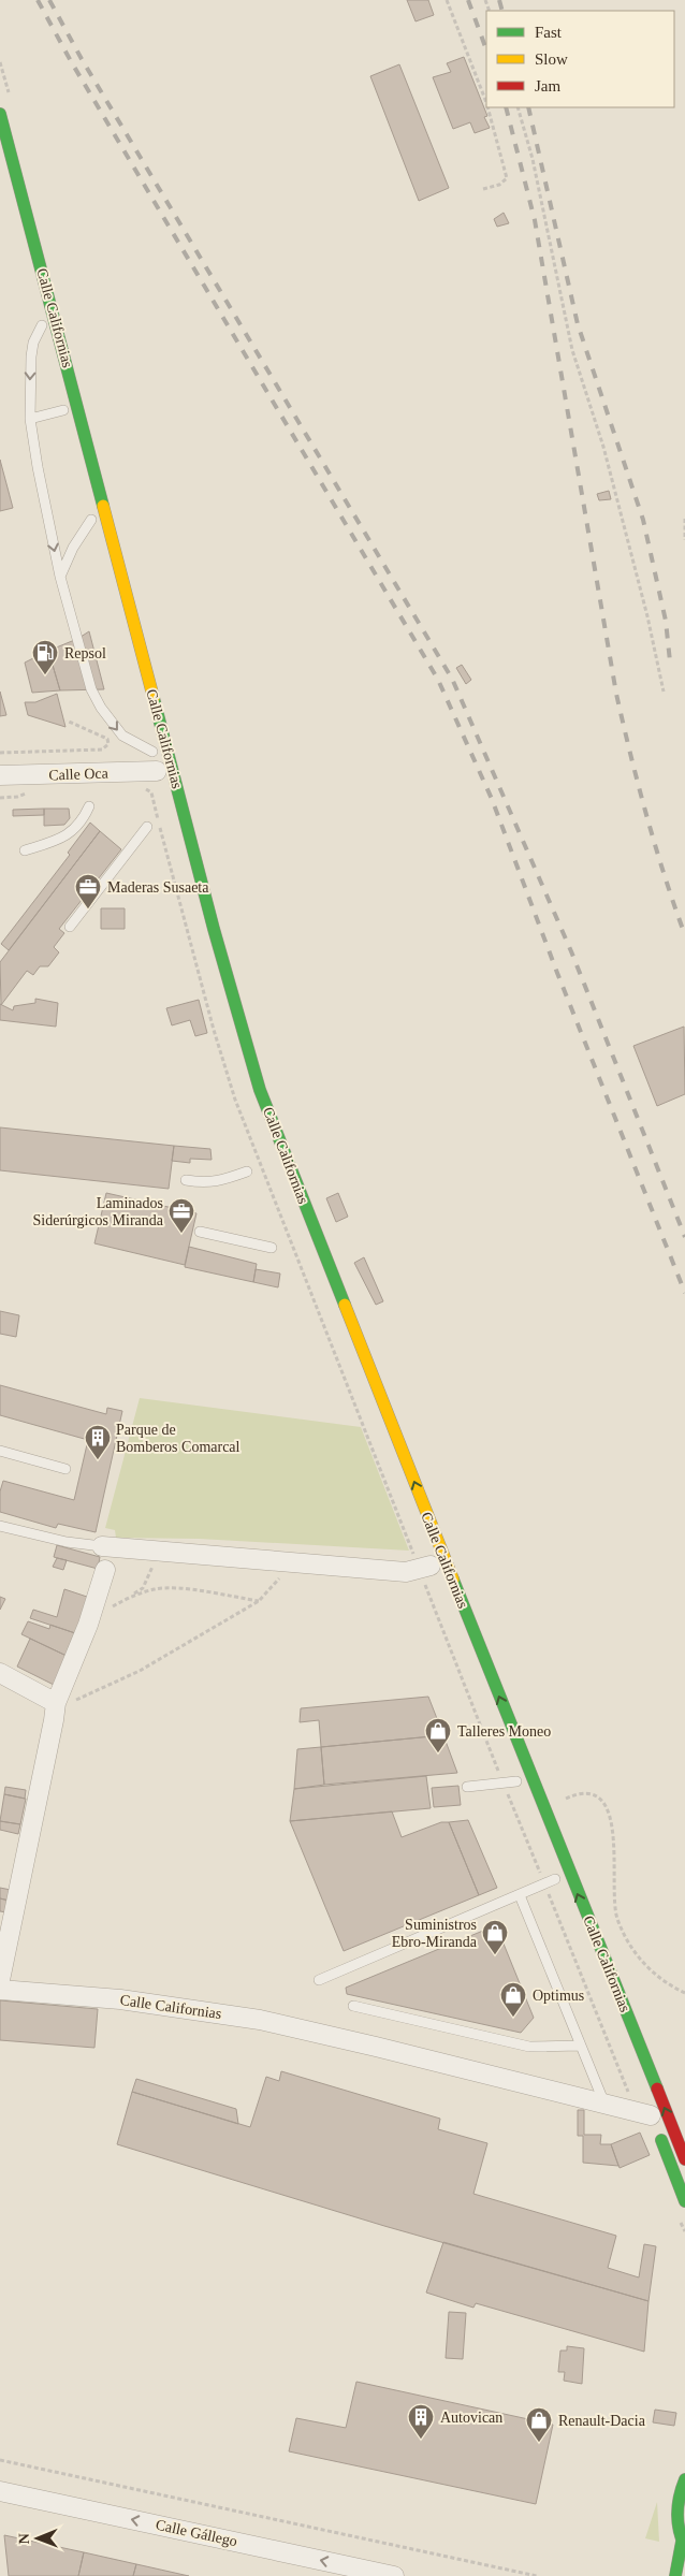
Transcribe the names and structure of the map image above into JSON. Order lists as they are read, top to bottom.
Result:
{
  "streets": {
    "main road": ["Calle Californias"],
    "street": ["Calle Oca", "Calle Gállego"]
  },
  "crossings": [
    ["Calle Californias", "Calle Oca"]
  ],
  "one_way": ["Calle Californias", "Calle Gállego"],
  "places": {
    "fuel station": ["Repsol"],
    "office": ["Maderas Susaeta", "Laminados Siderúrgicos Miranda"],
    "building": ["Parque de Bomberos Comarcal", "Autovican"],
    "shop": [
      "Talleres Moneo",
      "Suministros Ebro-Miranda",
      "Optimus",
      "Renault-Dacia"
    ]
  },
  "legend": ["Fast", "Slow", "Jam"],
  "north": "left"
}
